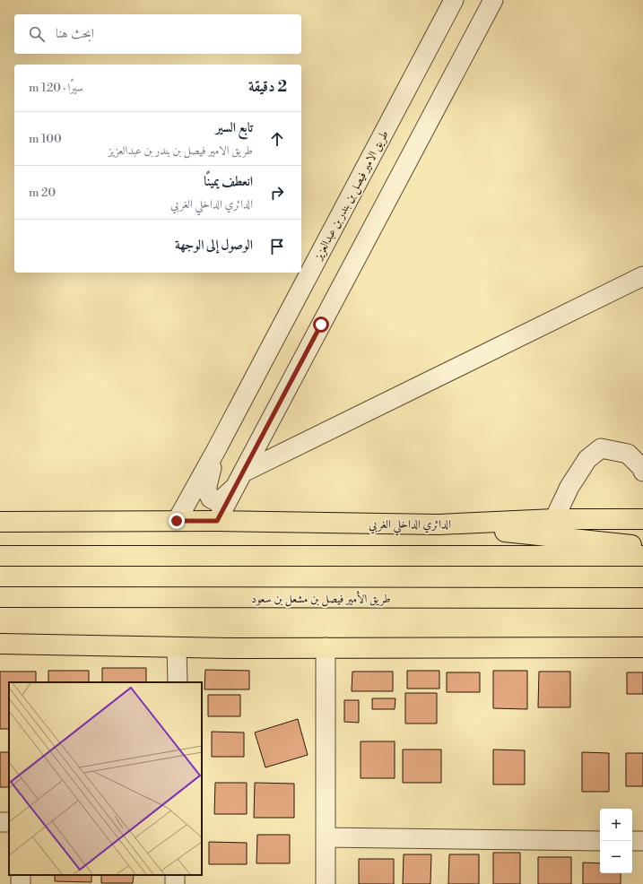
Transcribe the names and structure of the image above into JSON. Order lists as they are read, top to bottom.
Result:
{
  "streets": {
    "main road": ["الدائري الداخلي الغربي", "طريق الأمير فيصل بن مشعل بن سعود"],
    "street": ["طريق الامير فيصل بن بندر بن عبدالعزيز"]
  },
  "crossings": [
    ["طريق الامير فيصل بن بندر بن عبدالعزيز", "الدائري الداخلي الغربي"]
  ],
  "page": {
    "search": "ابحث هنا",
    "heading": ["2 دقيقة", "سيرًا · 120 m"],
    "list": [
      ["تابع السير", "طريق الامير فيصل بن بندر بن عبدالعزيز", "100 m"],
      ["انعطف يمينًا", "الدائري الداخلي الغربي", "20 m"],
      "الوصول إلى الوجهة"
    ],
    "map_buttons": ["+", "−"]
  }
}
